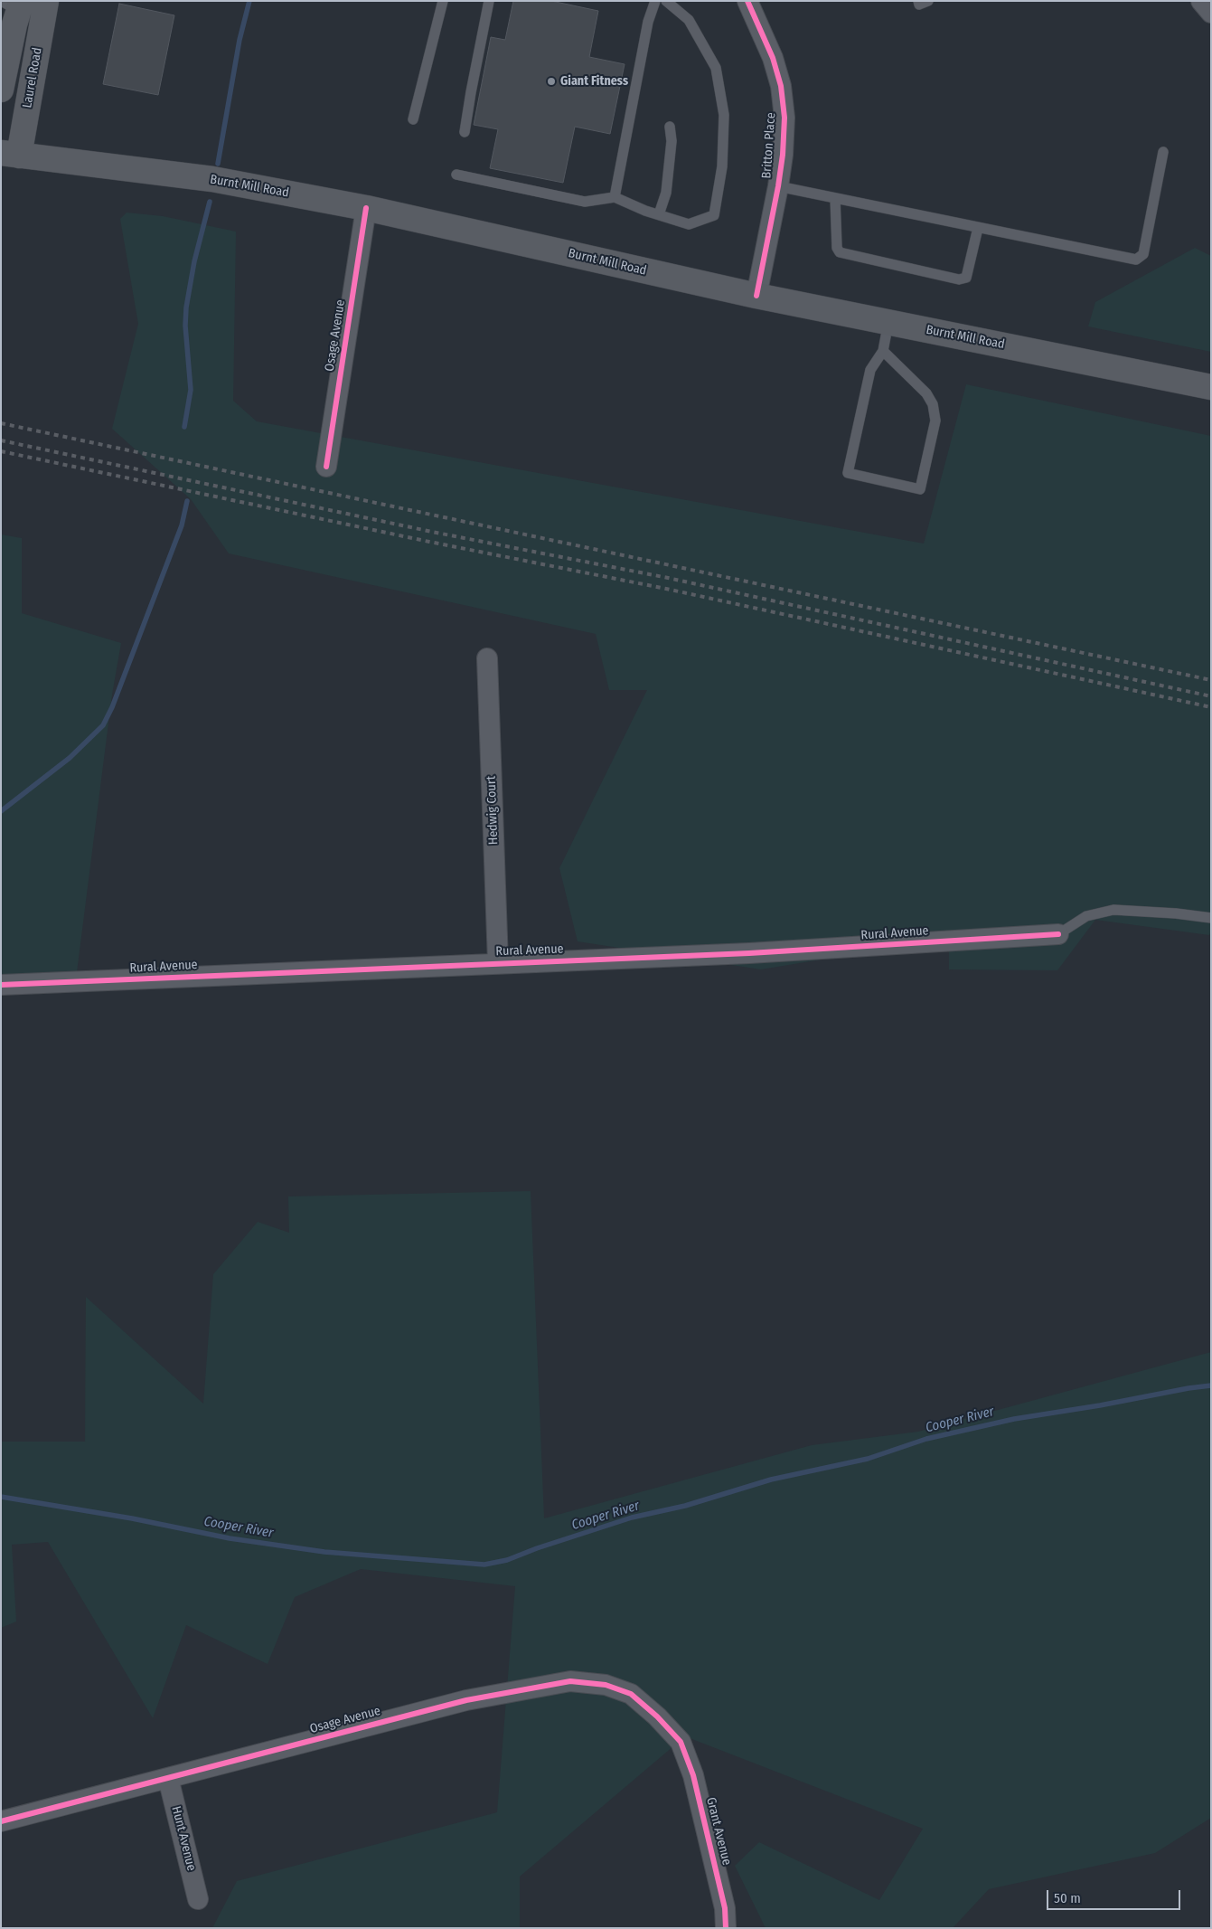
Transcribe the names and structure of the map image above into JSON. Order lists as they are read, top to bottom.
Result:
{
  "streets": {
    "main road": ["Laurel Road", "Burnt Mill Road"],
    "street": [
      "Britton Place",
      "Osage Avenue",
      "Hedwig Court",
      "Rural Avenue",
      "Grant Avenue",
      "Hunt Avenue"
    ]
  },
  "crossings": [
    ["Laurel Road", "Burnt Mill Road"],
    ["Britton Place", "Burnt Mill Road"],
    ["Burnt Mill Road", "Osage Avenue"],
    ["Osage Avenue", "Grant Avenue"],
    ["Osage Avenue", "Hunt Avenue"],
    ["Hedwig Court", "Rural Avenue"]
  ],
  "water": ["Cooper River"],
  "places": ["Giant Fitness"],
  "scale_bar": "50 m"
}
